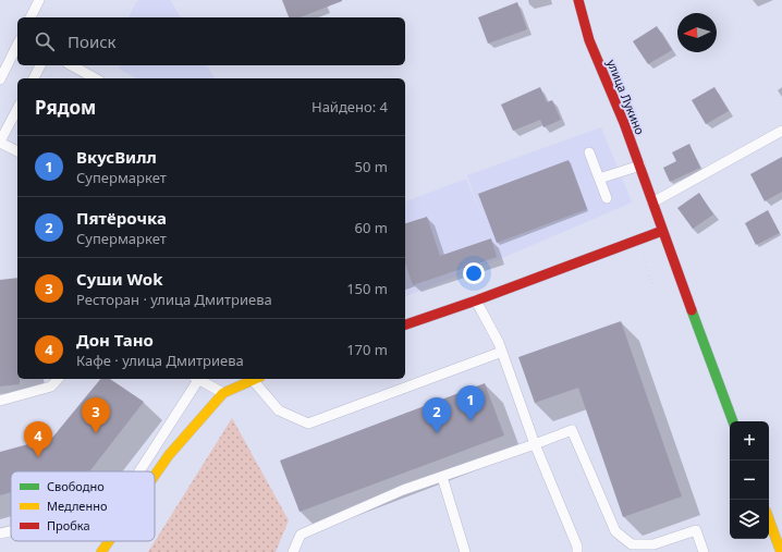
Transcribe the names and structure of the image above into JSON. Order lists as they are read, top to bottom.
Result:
{
  "streets": {
    "street": ["улица Лукино"]
  },
  "legend": ["Свободно", "Медленно", "Пробка"],
  "north": "left",
  "page": {
    "search": "Поиск",
    "heading": ["Рядом", "Найдено: 4"],
    "list": [
      {
        "mark": "1",
        "name": "ВкусВилл",
        "note": "Супермаркет",
        "value": "50 m"
      },
      {
        "mark": "2",
        "name": "Пятёрочка",
        "note": "Супермаркет",
        "value": "60 m"
      },
      {
        "mark": "3",
        "name": "Суши Wok",
        "note": "Ресторан · улица Дмитриева",
        "value": "150 m"
      },
      {
        "mark": "4",
        "name": "Дон Тано",
        "note": "Кафе · улица Дмитриева",
        "value": "170 m"
      }
    ],
    "pins": [
      "1",
      "2",
      "3",
      "4"
    ],
    "map_buttons": ["+", "−"]
  }
}
